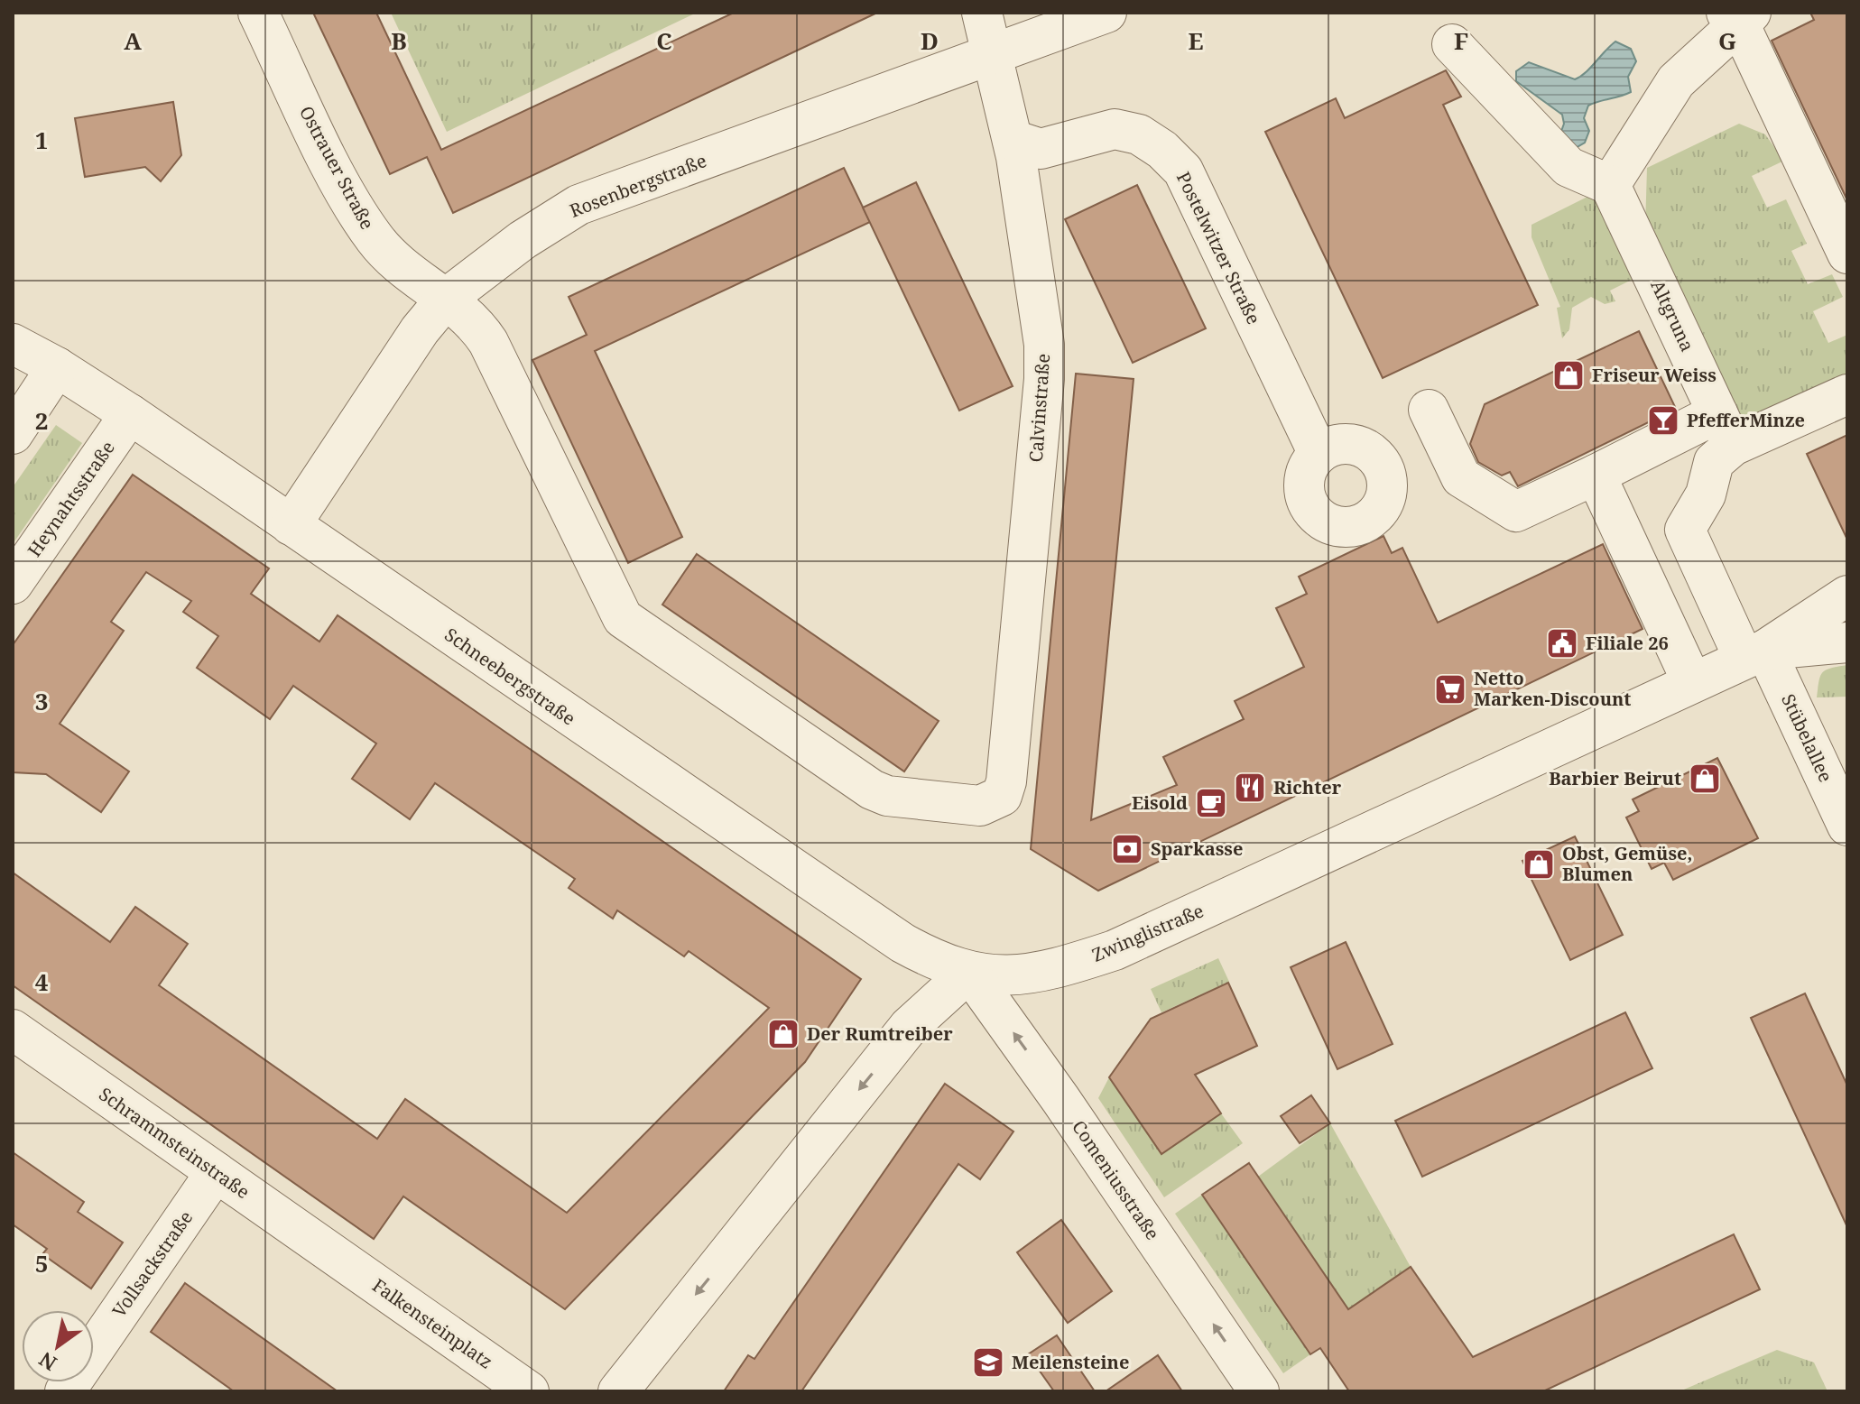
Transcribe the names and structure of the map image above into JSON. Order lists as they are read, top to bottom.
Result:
{
  "streets": {
    "street": [
      "Ostrauer Straße",
      "Rosenbergstraße",
      "Postelwitzer Straße",
      "Altgruna",
      "Calvinstraße",
      "Heynahtsstraße",
      "Schneebergstraße",
      "Stübelallee",
      "Zwinglistraße",
      "Schrammsteinstraße",
      "Comeniusstraße",
      "Vollsackstraße",
      "Falkensteinplatz"
    ]
  },
  "crossings": [
    ["Ostrauer Straße", "Rosenbergstraße"],
    ["Ostrauer Straße", "Calvinstraße"],
    ["Rosenbergstraße", "Calvinstraße"],
    ["Rosenbergstraße", "Schneebergstraße"],
    ["Postelwitzer Straße", "Calvinstraße"],
    ["Heynahtsstraße", "Schneebergstraße"],
    ["Schneebergstraße", "Zwinglistraße"],
    ["Schneebergstraße", "Comeniusstraße"],
    ["Stübelallee", "Zwinglistraße"],
    ["Zwinglistraße", "Comeniusstraße"],
    ["Schrammsteinstraße", "Vollsackstraße"],
    ["Schrammsteinstraße", "Falkensteinplatz"]
  ],
  "one_way": ["Comeniusstraße"],
  "places": {
    "shop": [
      "Friseur Weiss",
      "Barbier Beirut",
      "Obst, Gemüse, Blumen",
      "Der Rumtreiber"
    ],
    "bar": ["PfefferMinze"],
    "public building": ["Filiale 26"],
    "supermarket": ["Netto Marken-Discount"],
    "restaurant": ["Richter"],
    "cafe": ["Eisold"],
    "bank": ["Sparkasse"],
    "school or university": ["Meilensteine"]
  },
  "north": "bottom left",
  "grid": {
    "columns": [
      "A",
      "B",
      "C",
      "D",
      "E",
      "F",
      "G"
    ],
    "rows": [
      "1",
      "2",
      "3",
      "4",
      "5"
    ]
  }
}
